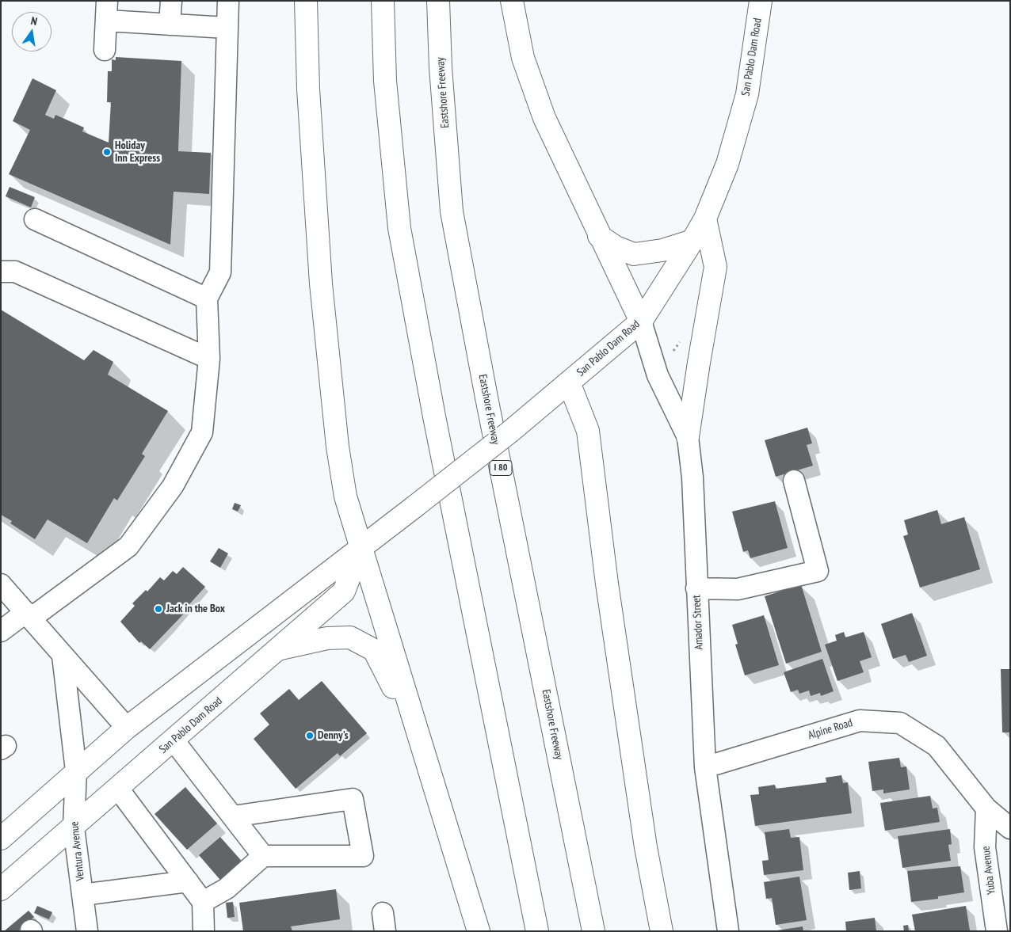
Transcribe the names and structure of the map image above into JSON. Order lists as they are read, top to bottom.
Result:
{
  "streets": {
    "main road": ["San Pablo Dam Road", "Eastshore Freeway", "I 80"],
    "street": [
      "Amador Street",
      "Alpine Road",
      "Ventura Avenue",
      "Yuba Avenue"
    ]
  },
  "crossings": [
    ["San Pablo Dam Road", "Amador Street"],
    ["San Pablo Dam Road", "Ventura Avenue"],
    ["Amador Street", "Alpine Road"],
    ["Alpine Road", "Yuba Avenue"]
  ],
  "places": ["Holiday Inn Express", "Jack in the Box", "Denny's"],
  "north": "top"
}
